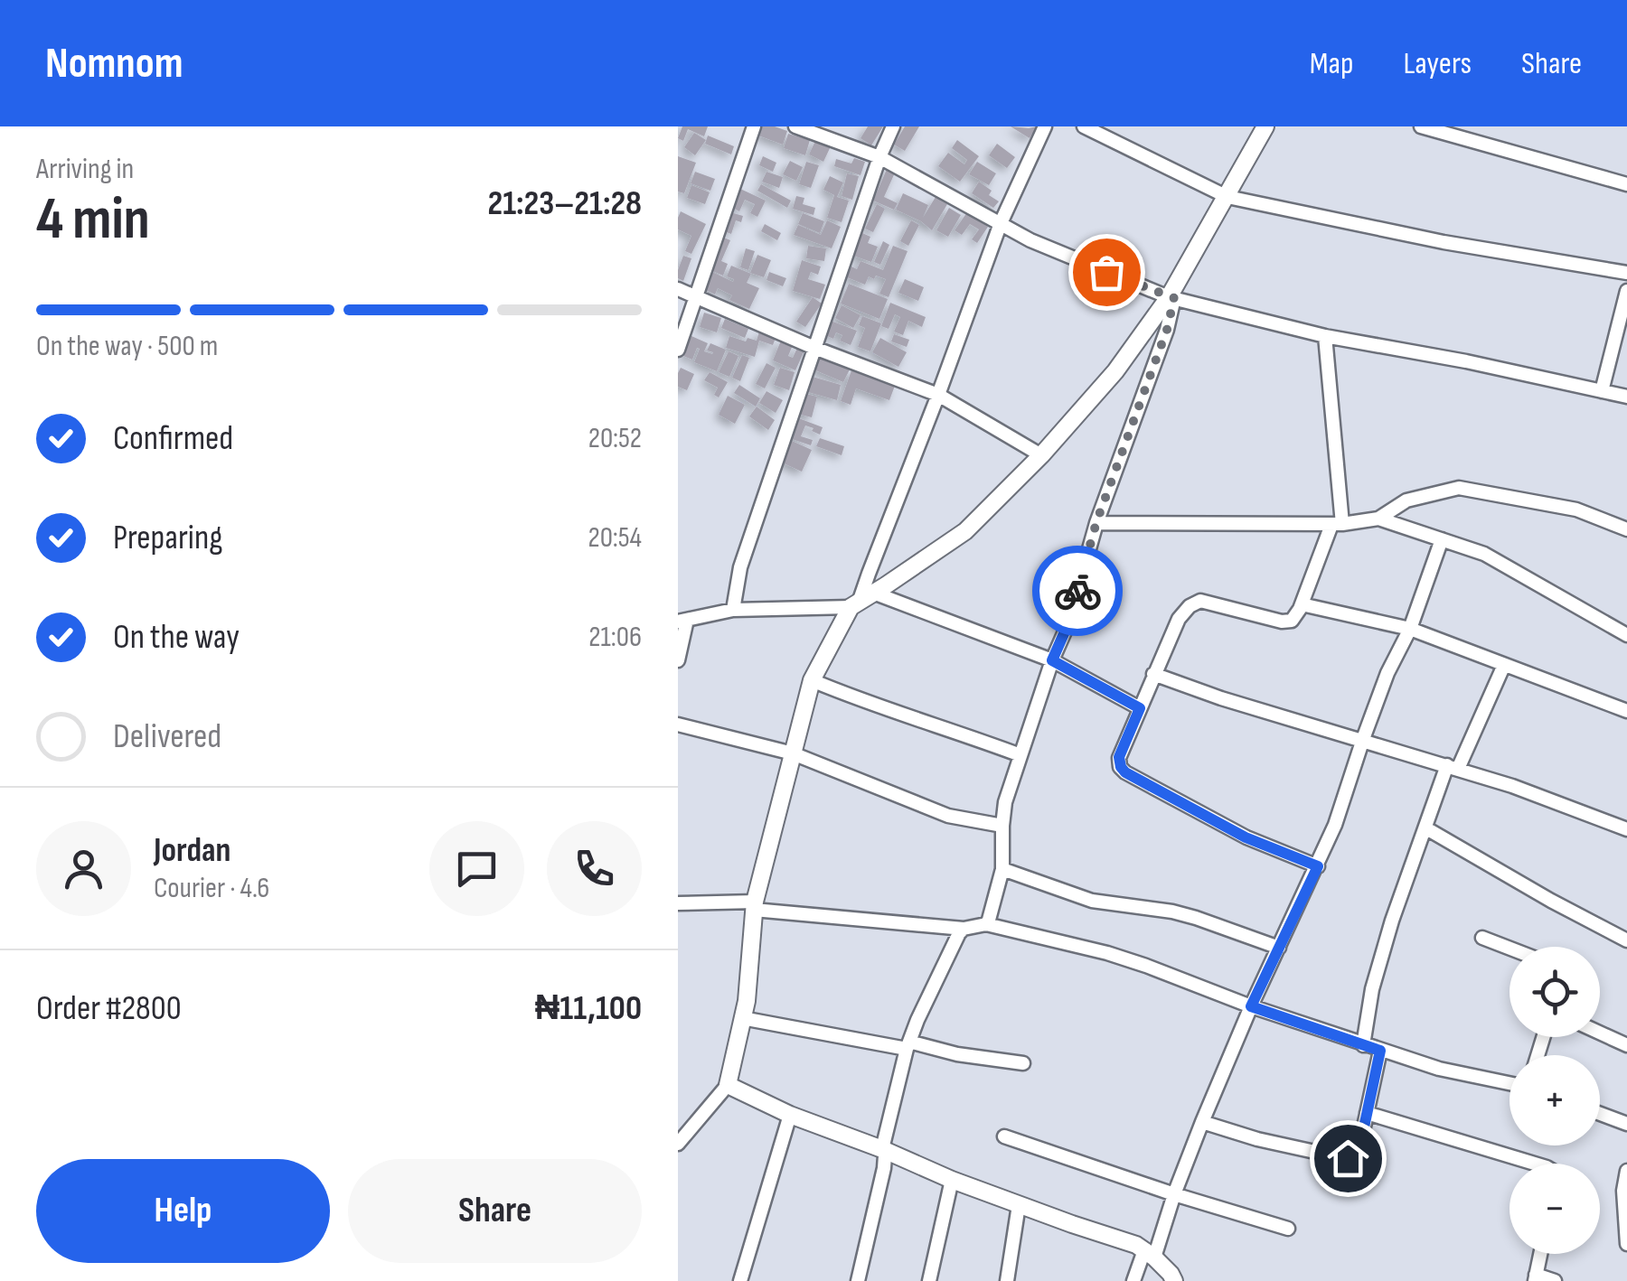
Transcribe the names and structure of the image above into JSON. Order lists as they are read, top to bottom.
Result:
{
  "page": {
    "header": "Nomnom",
    "nav": ["Map", "Layers", "Share"],
    "heading": ["4 min", "Arriving in", "21:23–21:28"],
    "panel": [
      "Jordan",
      "Courier · 4.6",
      "Order #2800",
      "₦11,100"
    ],
    "bar": "On the way · 500 m",
    "list": [
      ["Confirmed", "20:52"],
      ["Preparing", "20:54"],
      ["On the way", "21:06"],
      "Delivered"
    ],
    "map_buttons": ["+", "−"],
    "buttons": ["Help", "Share"]
  }
}
